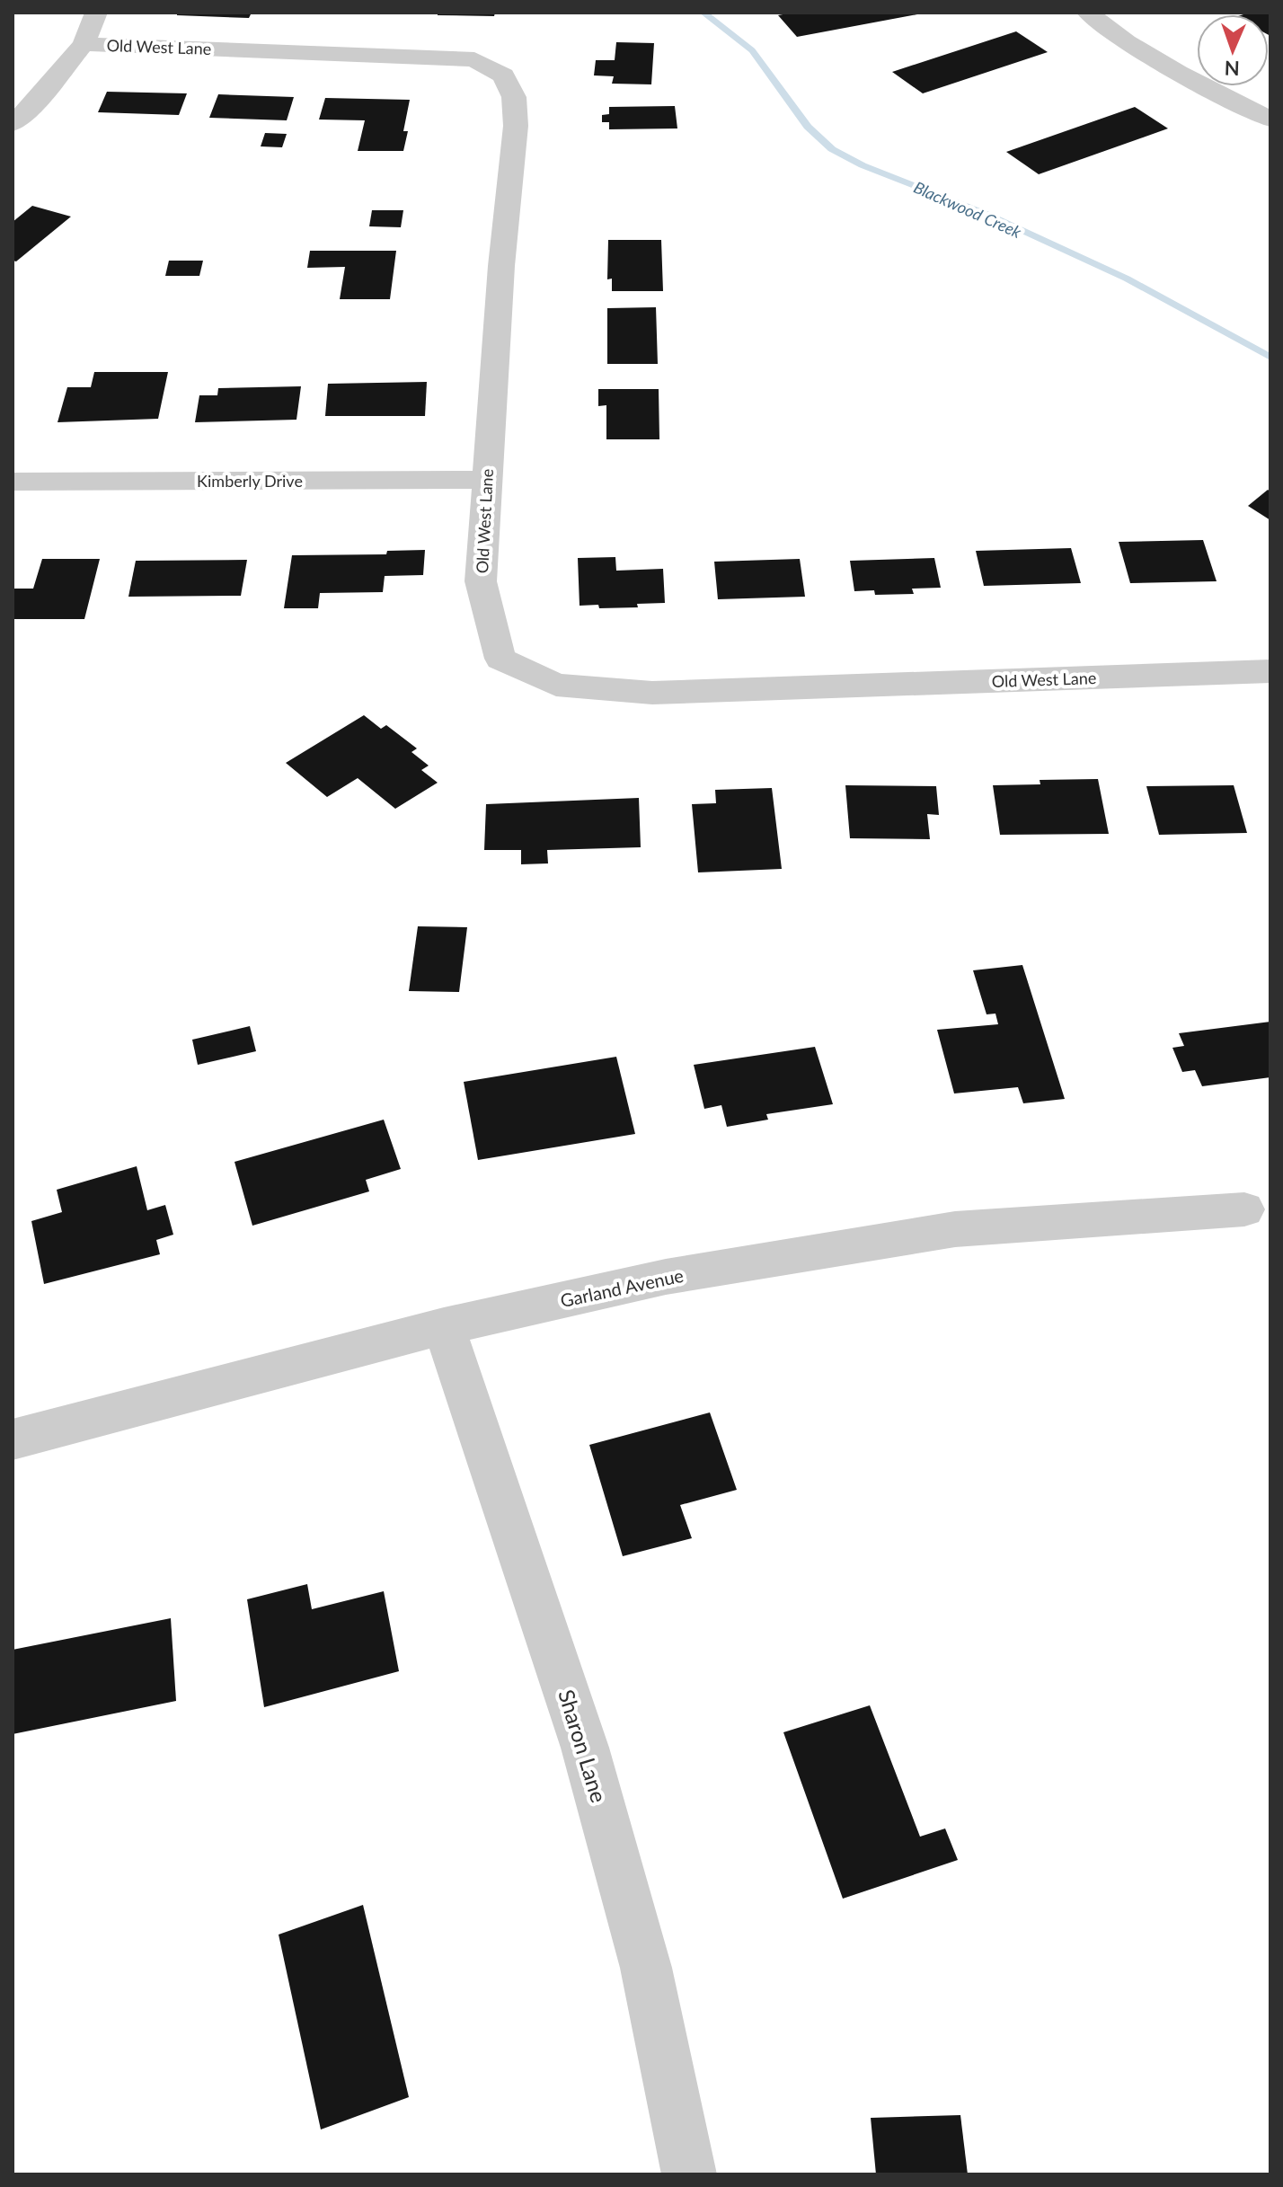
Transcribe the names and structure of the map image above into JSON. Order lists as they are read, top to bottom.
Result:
{
  "streets": {
    "street": [
      "Old West Lane",
      "Kimberly Drive",
      "Garland Avenue",
      "Sharon Lane"
    ]
  },
  "crossings": [
    ["Old West Lane", "Kimberly Drive"],
    ["Garland Avenue", "Sharon Lane"]
  ],
  "water": ["Blackwood Creek"],
  "north": "bottom"
}
